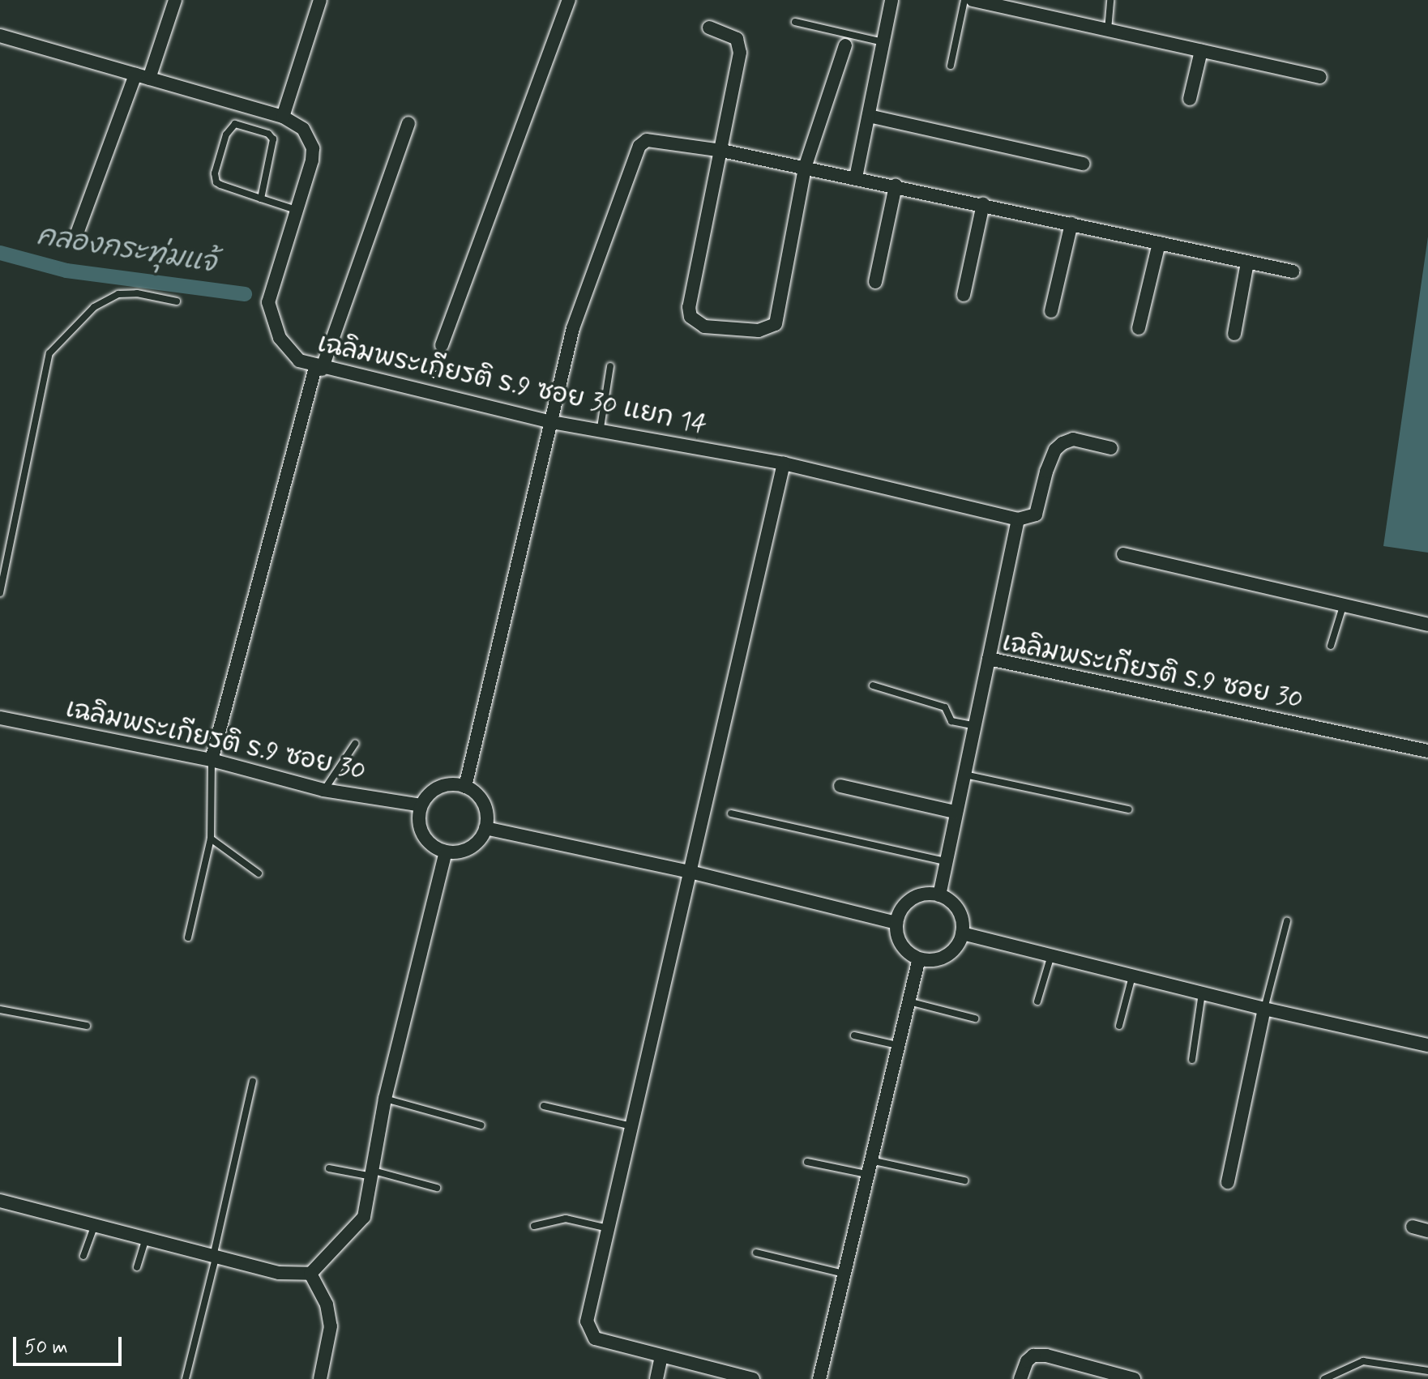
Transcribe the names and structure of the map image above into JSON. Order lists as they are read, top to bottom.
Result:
{
  "streets": {
    "street": ["เฉลิมพระเกียรติ ร.9 ซอย 30 แยก 14", "เฉลิมพระเกียรติ ร.9 ซอย 30"]
  },
  "water": ["คลองกระทุ่มแจ้"],
  "scale_bar": "50 m"
}
